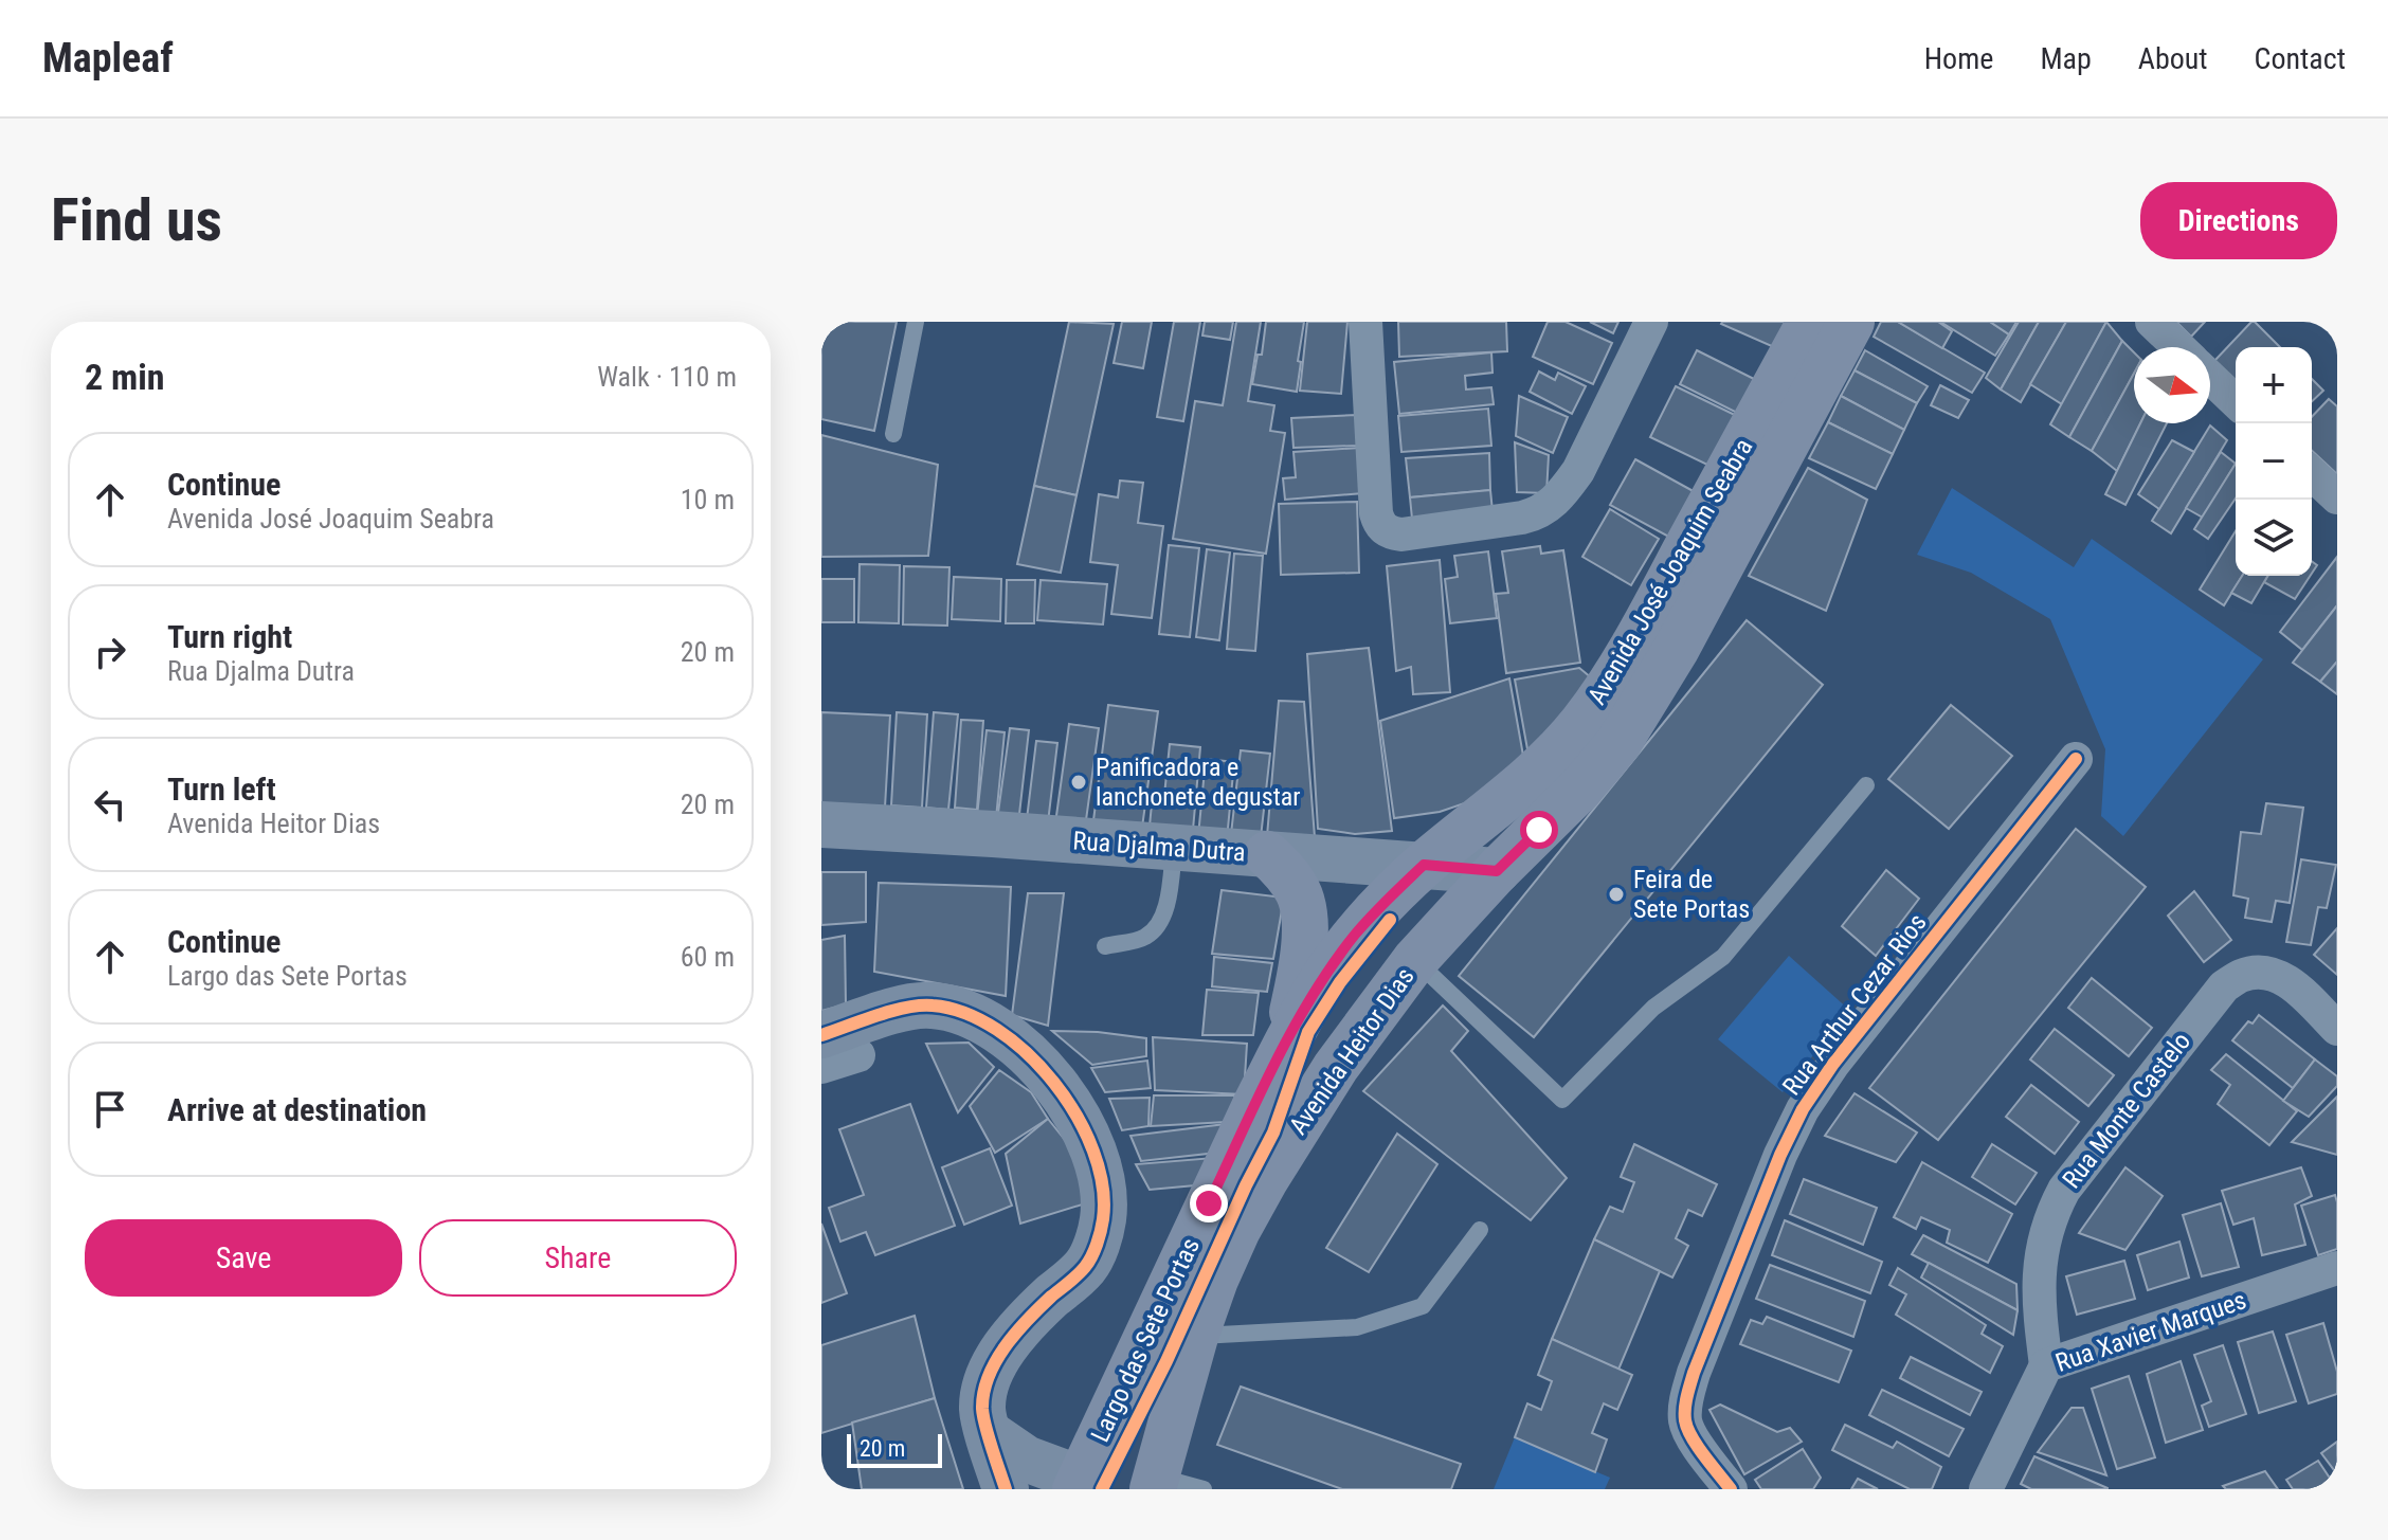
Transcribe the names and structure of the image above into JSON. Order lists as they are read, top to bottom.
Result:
{
  "streets": {
    "main road": ["Avenida José Joaquim Seabra", "Avenida Heitor Dias", "Largo das Sete Portas"],
    "street": [
      "Rua Djalma Dutra",
      "Rua Arthur Cezar Rios",
      "Rua Monte Castelo",
      "Rua Xavier Marques"
    ]
  },
  "crossings": [
    ["Avenida José Joaquim Seabra", "Rua Djalma Dutra"],
    ["Avenida José Joaquim Seabra", "Avenida Heitor Dias"],
    ["Avenida José Joaquim Seabra", "Largo das Sete Portas"],
    ["Rua Djalma Dutra", "Avenida Heitor Dias"],
    ["Rua Djalma Dutra", "Largo das Sete Portas"],
    ["Rua Monte Castelo", "Rua Xavier Marques"]
  ],
  "places": ["Panificadora e lanchonete degustar", "Feira de Sete Portas"],
  "scale_bar": "20 m",
  "north": "right",
  "page": {
    "header": "Mapleaf",
    "nav": [
      "Home",
      "Map",
      "About",
      "Contact"
    ],
    "buttons": [
      "Directions",
      ["Save", "Share"]
    ],
    "title": "Find us",
    "heading": ["2 min", "Walk · 110 m"],
    "map_buttons": ["+", "−"],
    "list": [
      ["Continue", "Avenida José Joaquim Seabra", "10 m"],
      ["Turn right", "Rua Djalma Dutra", "20 m"],
      ["Turn left", "Avenida Heitor Dias", "20 m"],
      ["Continue", "Largo das Sete Portas", "60 m"],
      "Arrive at destination"
    ],
    "scale": "20 m"
  }
}
